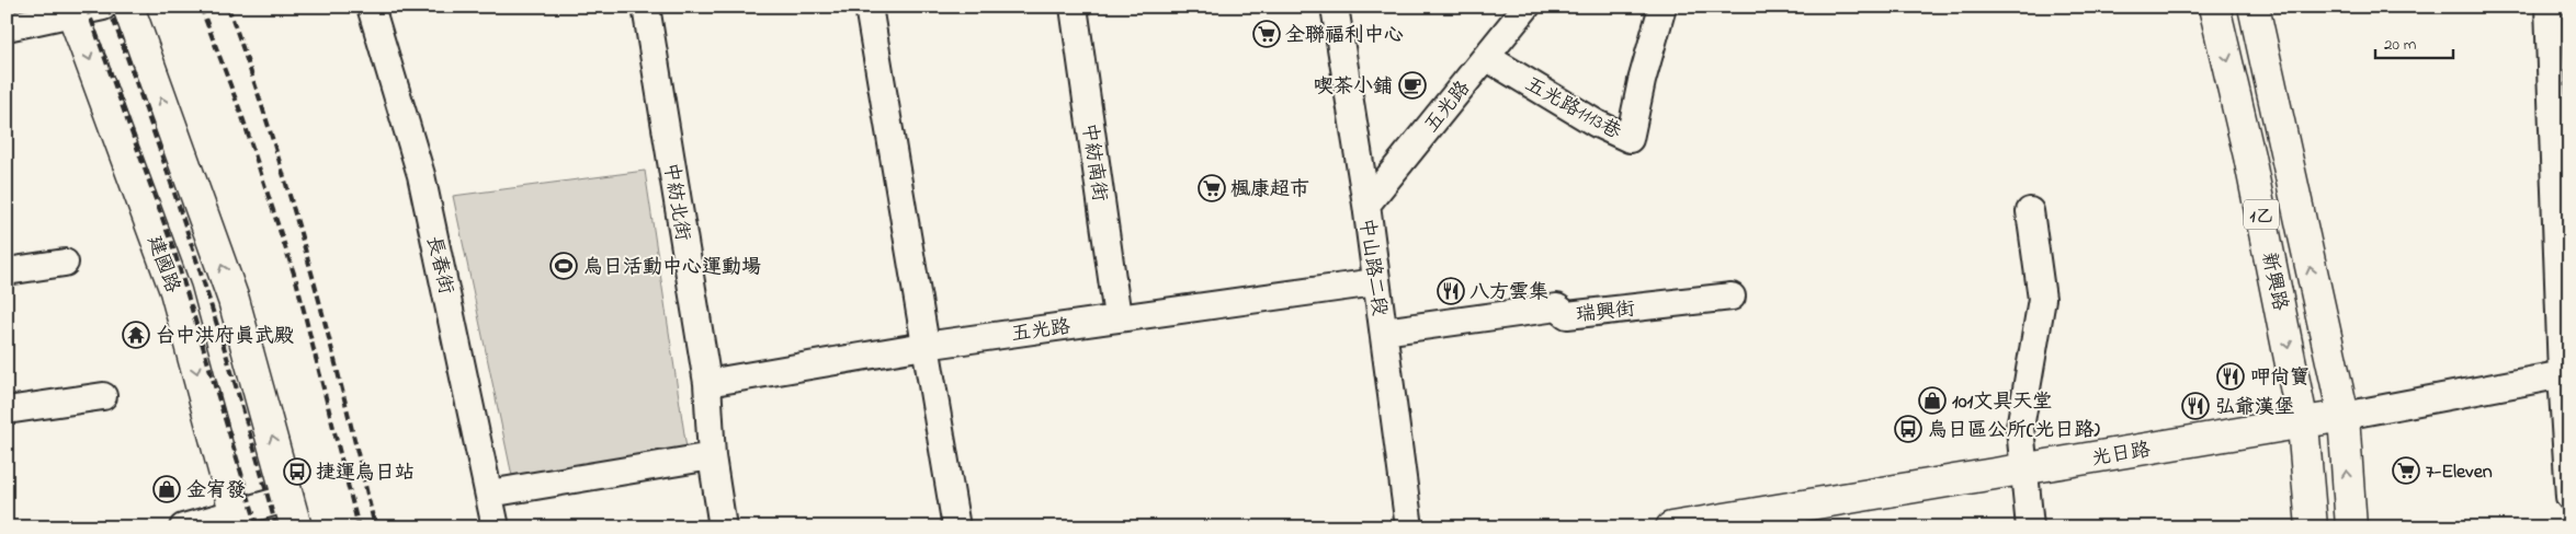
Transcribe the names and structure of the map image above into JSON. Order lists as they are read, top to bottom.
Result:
{
  "streets": {
    "main road": [
      "1乙",
      "建國路",
      "新興路",
      "光日路"
    ],
    "street": [
      "五光路",
      "五光路1113巷",
      "中紡南街",
      "中紡北街",
      "長春街",
      "中山路二段",
      "瑞興街"
    ]
  },
  "crossings": [
    ["五光路", "五光路1113巷"],
    ["五光路", "中紡南街"],
    ["五光路", "中紡北街"],
    ["五光路", "中山路二段"],
    ["中山路二段", "瑞興街"],
    ["新興路", "光日路"]
  ],
  "places": {
    "supermarket": ["全聯福利中心", "楓康超市", "7-Eleven"],
    "cafe": ["喫茶小鋪"],
    "sports": ["烏日活動中心運動場"],
    "restaurant": ["八方雲集", "呷尚寶", "弘爺漢堡"],
    "temple": ["台中洪府真武殿"],
    "shop": ["101文具天堂", "金宥發"],
    "bus stop": ["烏日區公所(光日路)", "捷運烏日站"]
  },
  "scale_bar": "20 m"
}
